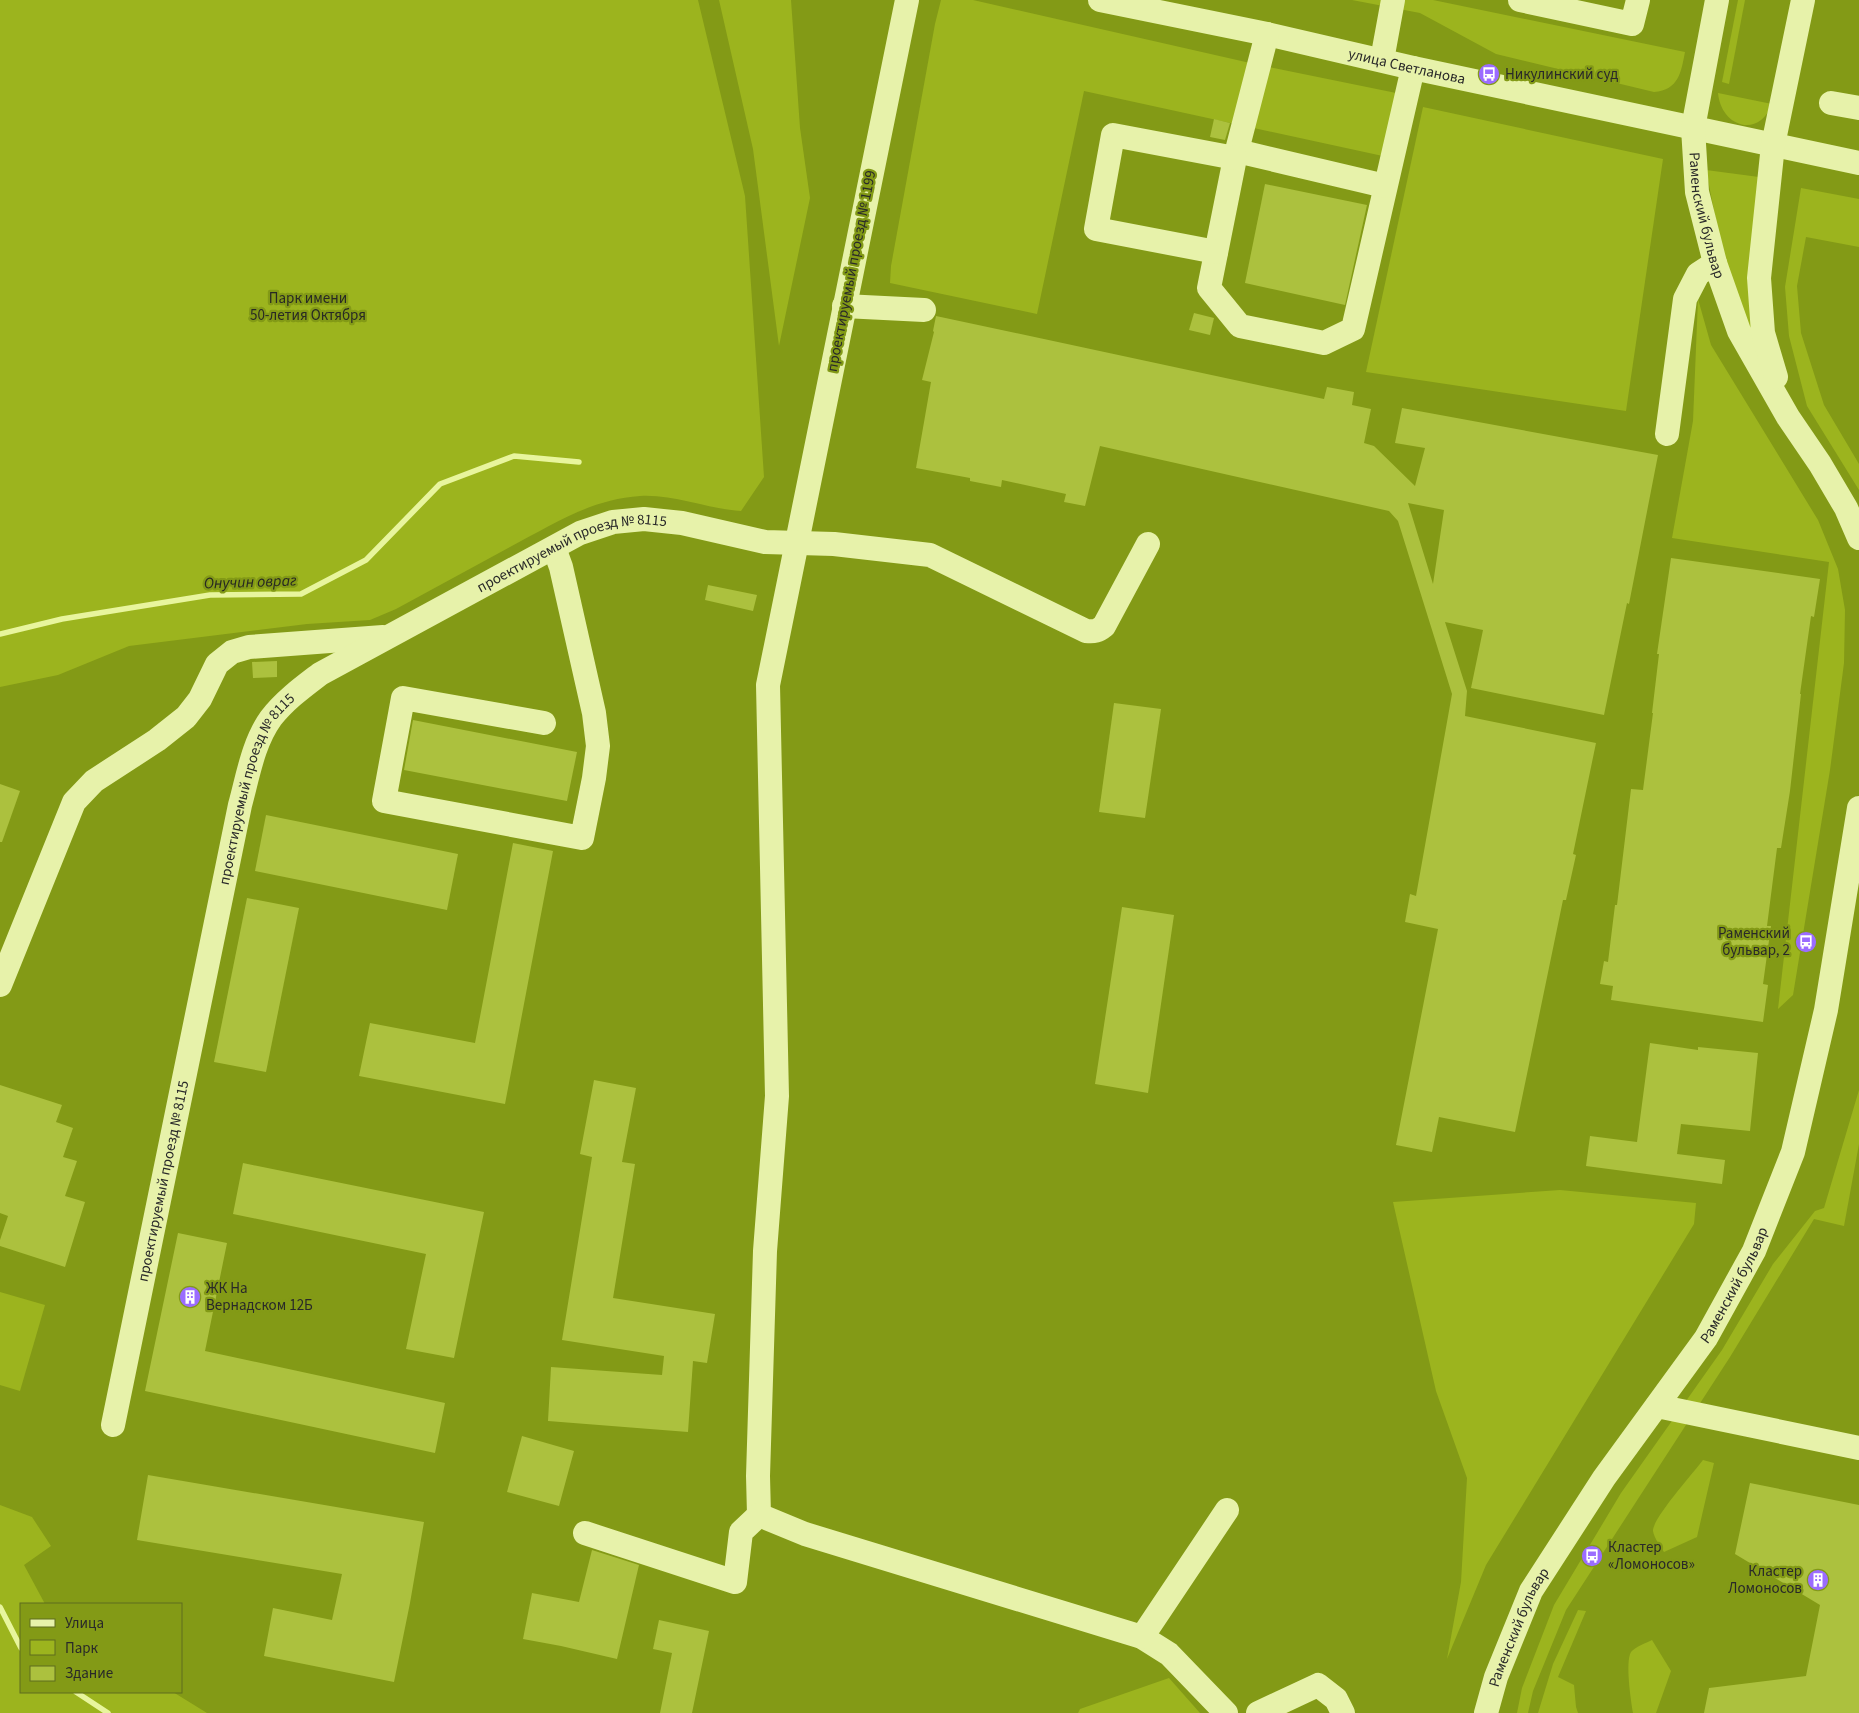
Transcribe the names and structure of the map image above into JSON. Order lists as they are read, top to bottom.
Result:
{
  "streets": {
    "street": [
      "улица Светланова",
      "Раменский бульвар",
      "проектируемый проезд № 1199",
      "проектируемый проезд № 8115"
    ]
  },
  "crossings": [
    ["улица Светланова", "Раменский бульвар"],
    ["проектируемый проезд № 1199", "проектируемый проезд № 8115"]
  ],
  "water": ["Онучин овраг"],
  "parks": ["Парк имени 50-летия Октября"],
  "places": {
    "bus stop": ["Никулинский суд", "Раменский бульвар, 2", "Кластер «Ломоносов»"],
    "building": ["ЖК На Вернадском 12Б", "Кластер Ломоносов"]
  },
  "legend": ["Улица", "Парк", "Здание"]
}
